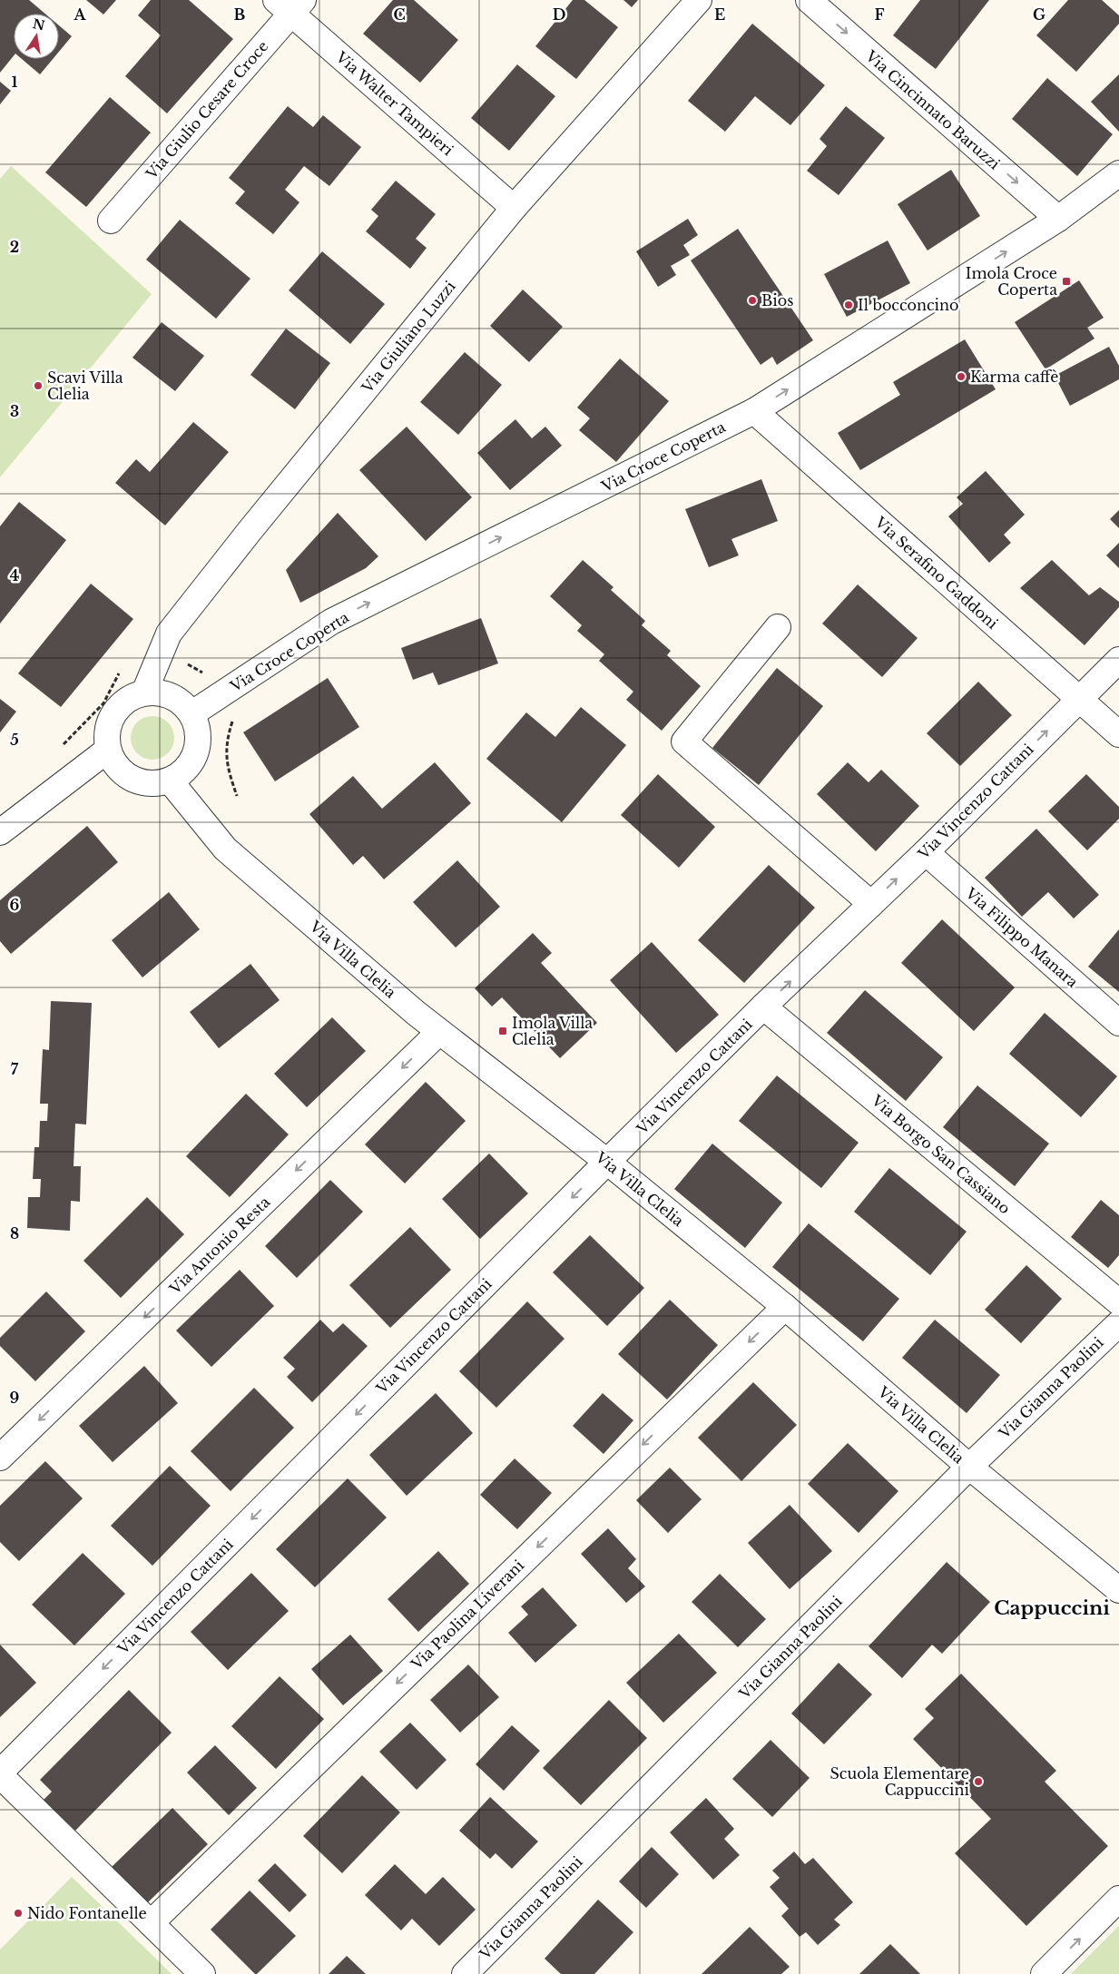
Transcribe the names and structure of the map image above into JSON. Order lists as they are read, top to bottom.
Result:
{
  "streets": {
    "street": [
      "Via Walter Tampieri",
      "Via Giulio Cesare Croce",
      "Via Cincinnato Baruzzi",
      "Via Giuliano Luzzi",
      "Via Croce Coperta",
      "Via Serafino Gaddoni",
      "Via Vincenzo Cattani",
      "Via Filippo Manara",
      "Via Villa Clelia",
      "Via Borgo San Cassiano",
      "Via Antonio Resta",
      "Via Gianna Paolini",
      "Via Paolina Liverani"
    ]
  },
  "crossings": [
    ["Via Walter Tampieri", "Via Giulio Cesare Croce"],
    ["Via Walter Tampieri", "Via Giuliano Luzzi"],
    ["Via Cincinnato Baruzzi", "Via Croce Coperta"],
    ["Via Giuliano Luzzi", "Via Croce Coperta"],
    ["Via Giuliano Luzzi", "Via Villa Clelia"],
    ["Via Croce Coperta", "Via Serafino Gaddoni"],
    ["Via Croce Coperta", "Via Villa Clelia"],
    ["Via Serafino Gaddoni", "Via Vincenzo Cattani"],
    ["Via Vincenzo Cattani", "Via Filippo Manara"],
    ["Via Vincenzo Cattani", "Via Villa Clelia"],
    ["Via Vincenzo Cattani", "Via Borgo San Cassiano"],
    ["Via Villa Clelia", "Via Antonio Resta"],
    ["Via Villa Clelia", "Via Gianna Paolini"],
    ["Via Villa Clelia", "Via Paolina Liverani"]
  ],
  "one_way": [
    "Via Cincinnato Baruzzi",
    "Via Croce Coperta",
    "Via Antonio Resta",
    "Via Paolina Liverani"
  ],
  "districts": ["Cappuccini"],
  "places": {
    "transit": ["Imola Croce Coperta", "Imola Villa Clelia"],
    "other": [
      "Bios",
      "Il bocconcino",
      "Karma caffè",
      "Scavi Villa Clelia",
      "Scuola Elementare Cappuccini",
      "Nido Fontanelle"
    ]
  },
  "north": "top",
  "grid": {
    "columns": [
      "A",
      "B",
      "C",
      "D",
      "E",
      "F",
      "G"
    ],
    "rows": [
      "1",
      "2",
      "3",
      "4",
      "5",
      "6",
      "7",
      "8",
      "9"
    ]
  }
}
